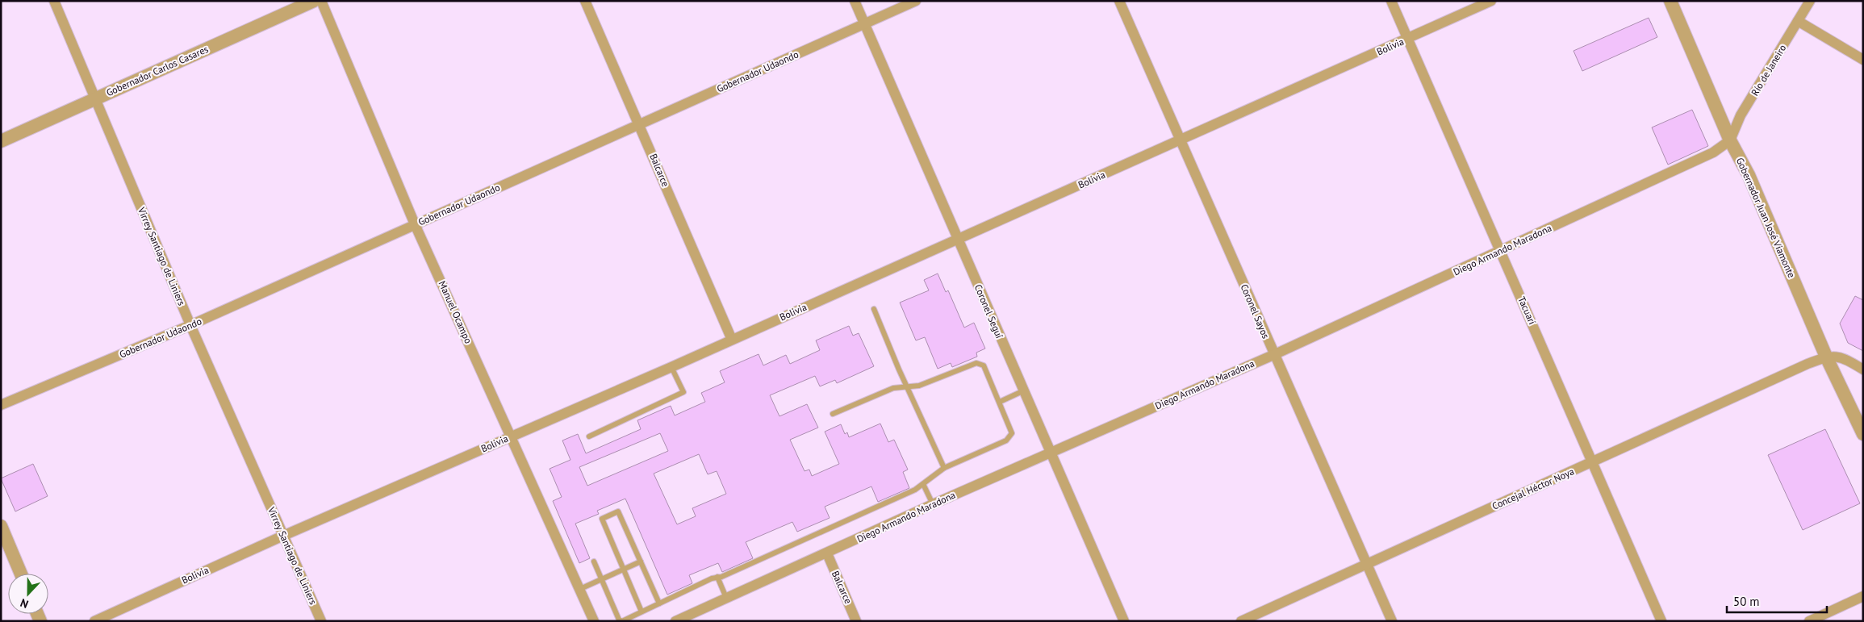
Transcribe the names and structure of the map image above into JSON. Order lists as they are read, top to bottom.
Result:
{
  "streets": {
    "street": [
      "Bolivia",
      "Río de Janeiro",
      "Gobernador Carlos Casares",
      "Gobernador Udaondo",
      "Balcarce",
      "Gobernador Juan José Viamonte",
      "Diego Armando Maradona",
      "Virrey Santiago de Liniers",
      "Tacuarí",
      "Coronel Seguí",
      "Coronel Sayos",
      "Manuel Ocampo",
      "Concejal Héctor Noya"
    ]
  },
  "crossings": [
    ["Bolivia", "Balcarce"],
    ["Bolivia", "Virrey Santiago de Liniers"],
    ["Bolivia", "Tacuarí"],
    ["Bolivia", "Coronel Seguí"],
    ["Bolivia", "Coronel Sayos"],
    ["Bolivia", "Manuel Ocampo"],
    ["Río de Janeiro", "Gobernador Juan José Viamonte"],
    ["Río de Janeiro", "Diego Armando Maradona"],
    ["Gobernador Carlos Casares", "Virrey Santiago de Liniers"],
    ["Gobernador Udaondo", "Balcarce"],
    ["Gobernador Udaondo", "Virrey Santiago de Liniers"],
    ["Gobernador Udaondo", "Coronel Seguí"],
    ["Gobernador Udaondo", "Manuel Ocampo"],
    ["Balcarce", "Diego Armando Maradona"],
    ["Gobernador Juan José Viamonte", "Diego Armando Maradona"],
    ["Gobernador Juan José Viamonte", "Concejal Héctor Noya"],
    ["Diego Armando Maradona", "Tacuarí"],
    ["Diego Armando Maradona", "Coronel Seguí"],
    ["Diego Armando Maradona", "Coronel Sayos"],
    ["Tacuarí", "Concejal Héctor Noya"],
    ["Coronel Sayos", "Concejal Héctor Noya"]
  ],
  "scale_bar": "50 m",
  "north": "bottom"
}
